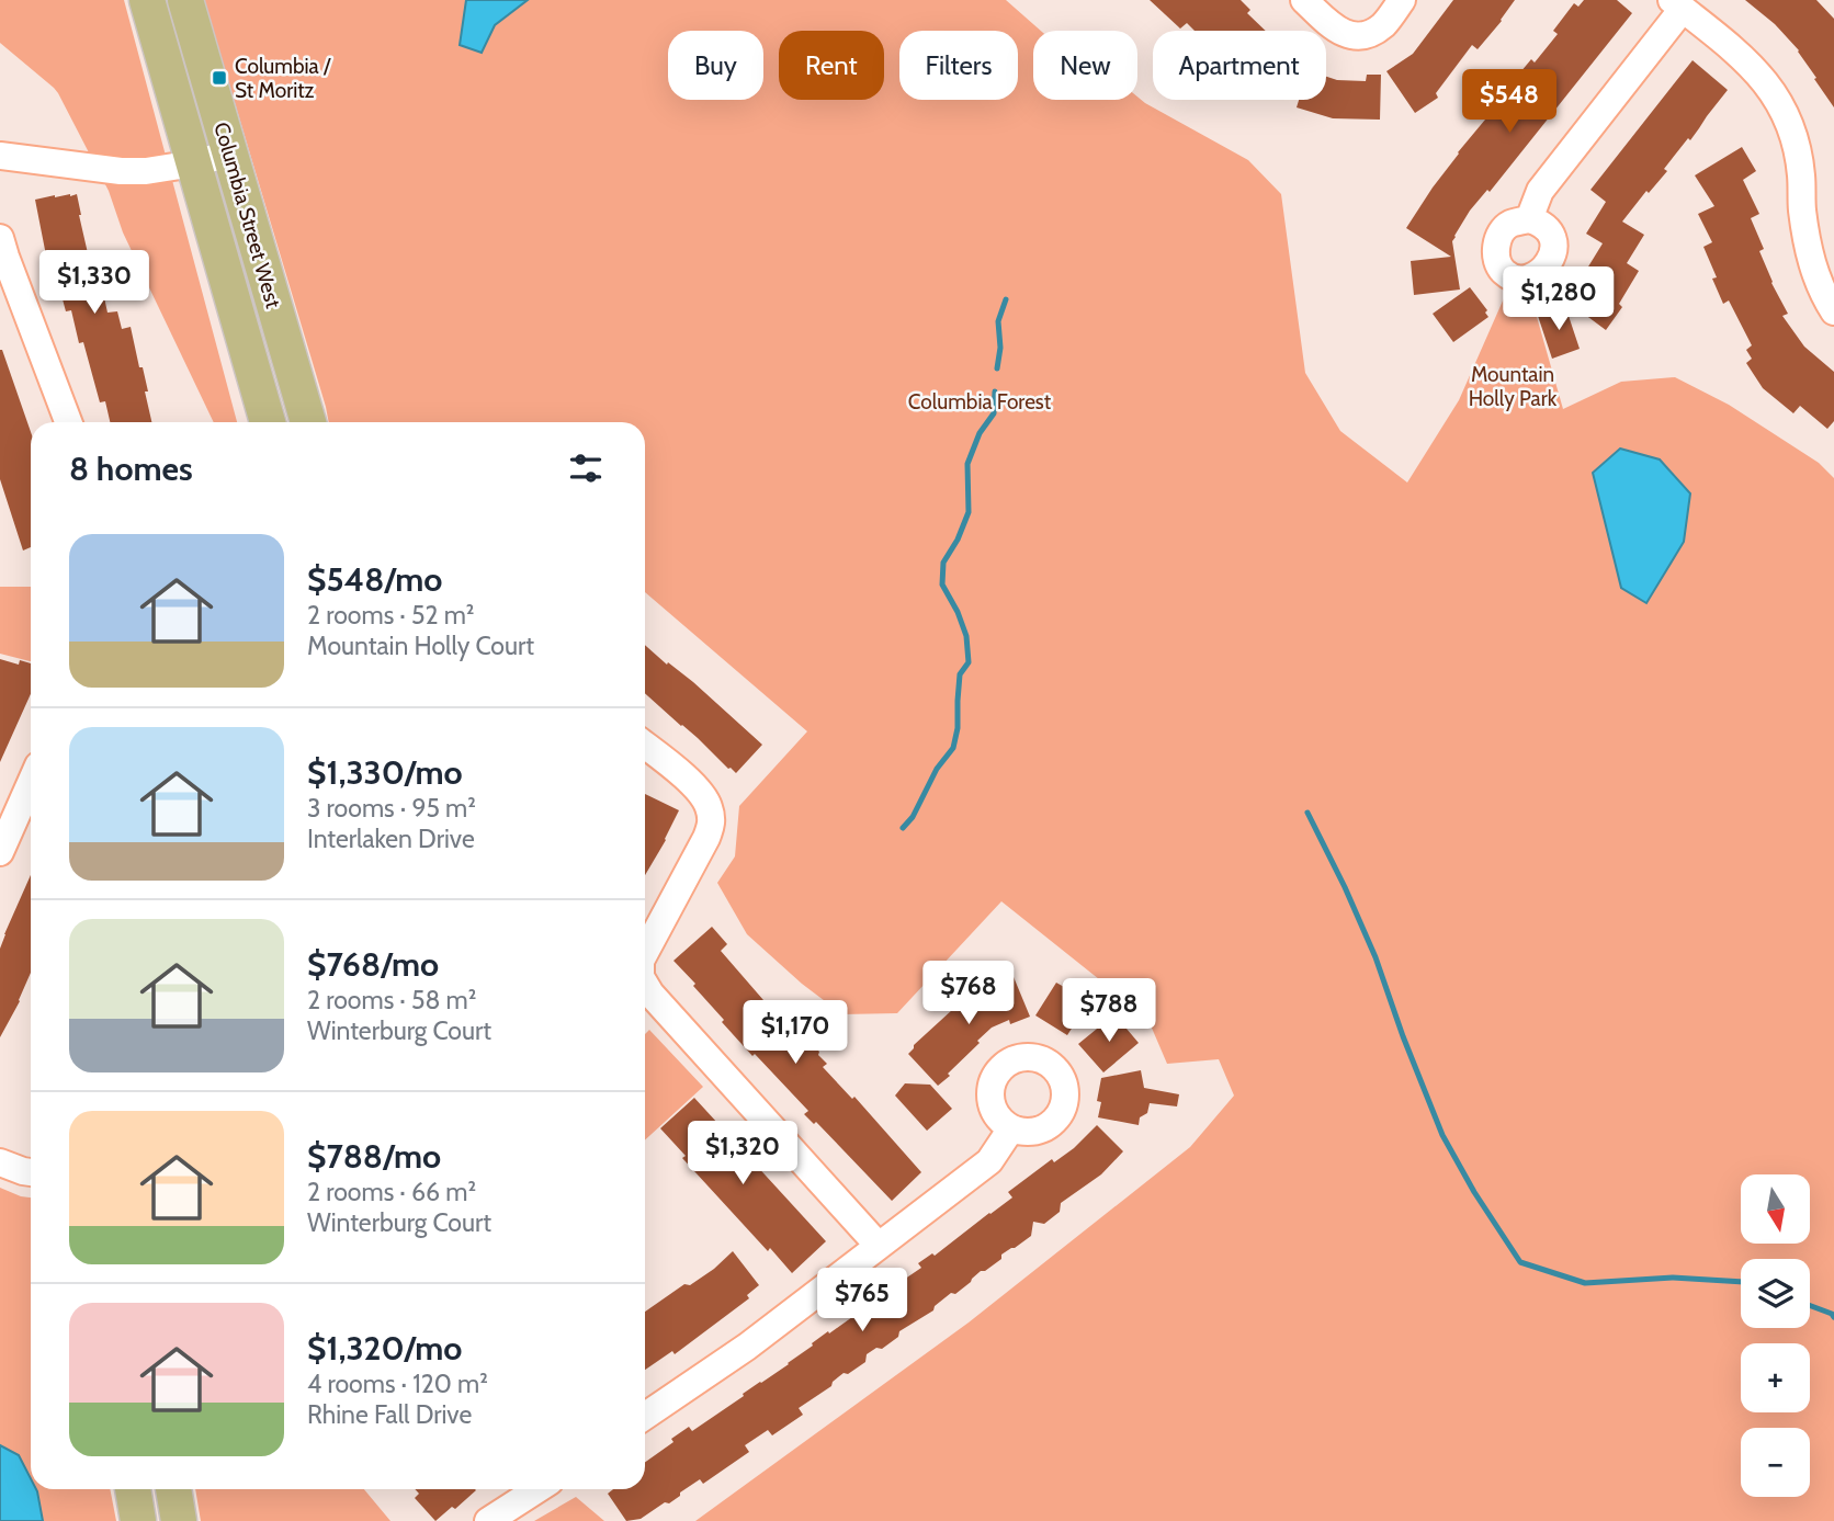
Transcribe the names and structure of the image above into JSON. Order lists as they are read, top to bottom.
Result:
{
  "streets": {
    "main road": ["Columbia Street West"]
  },
  "parks": ["Mountain Holly Park", "Columbia Forest"],
  "places": {
    "transit": ["Columbia / St Moritz"]
  },
  "north": "bottom",
  "page": {
    "chip": [
      "Buy",
      "Rent",
      "Filters",
      "New",
      "Apartment"
    ],
    "price": [
      "$548",
      "$1,330",
      "$1,280",
      "$768",
      "$788",
      "$1,170",
      "$1,320",
      "$765"
    ],
    "heading": "8 homes",
    "list": [
      {
        "name": "$548/mo",
        "note": "2 rooms · 52 m² · Mountain Holly Court"
      },
      {
        "name": "$1,330/mo",
        "note": "3 rooms · 95 m² · Interlaken Drive"
      },
      {
        "name": "$768/mo",
        "note": "2 rooms · 58 m² · Winterburg Court"
      },
      {
        "name": "$788/mo",
        "note": "2 rooms · 66 m² · Winterburg Court"
      },
      {
        "name": "$1,320/mo",
        "note": "4 rooms · 120 m² · Rhine Fall Drive"
      }
    ],
    "map_buttons": ["+", "−"]
  }
}
